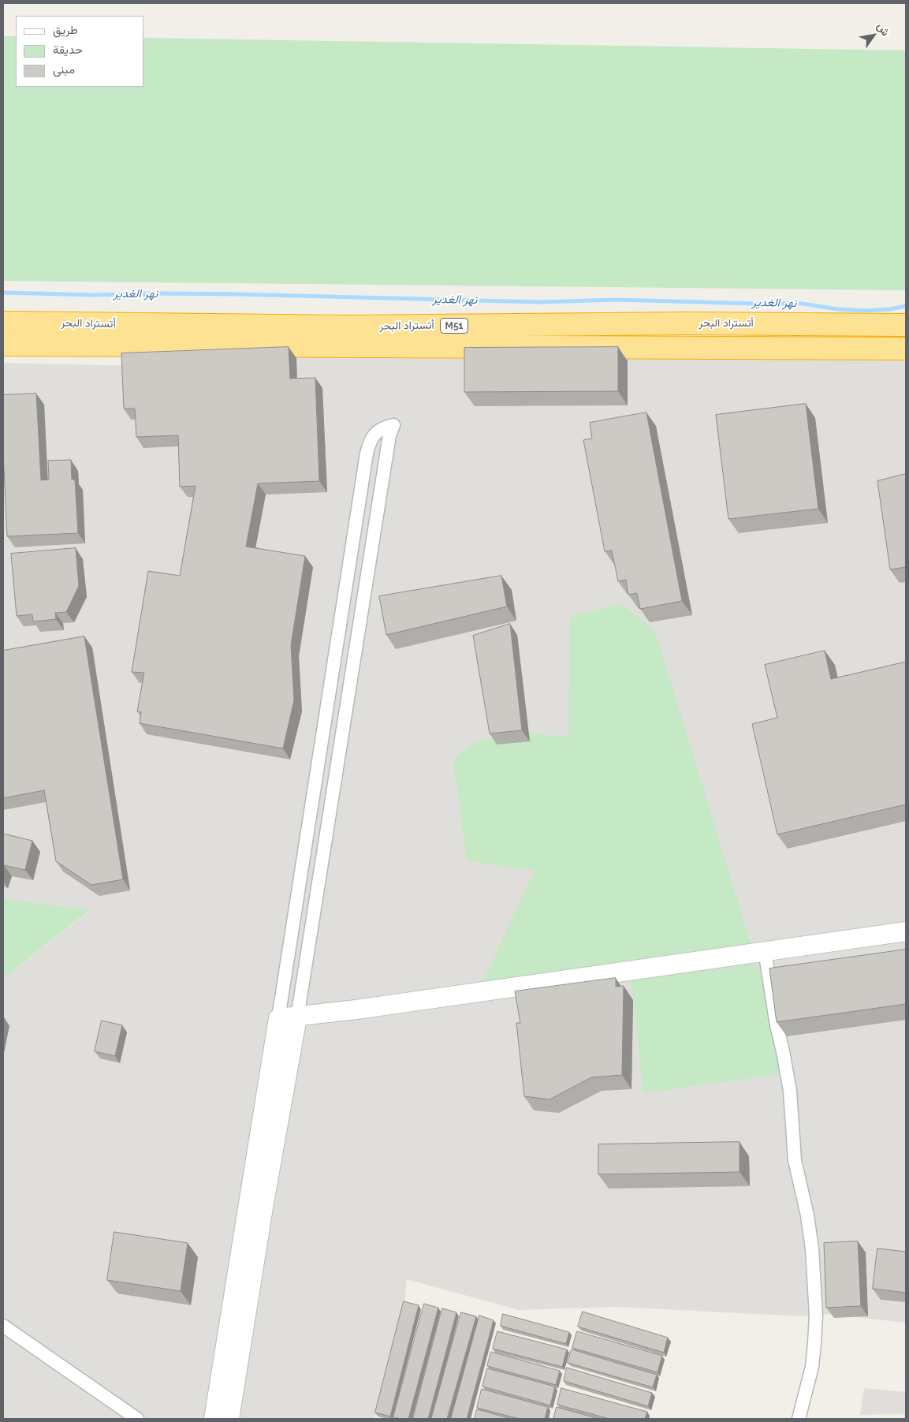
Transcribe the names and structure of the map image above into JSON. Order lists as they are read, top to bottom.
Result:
{
  "streets": {
    "highway": ["أتستراد البحر", "M51"]
  },
  "water": ["نهر الغدير"],
  "legend": ["طريق", "حديقة", "مبنى"],
  "north": "top right"
}
